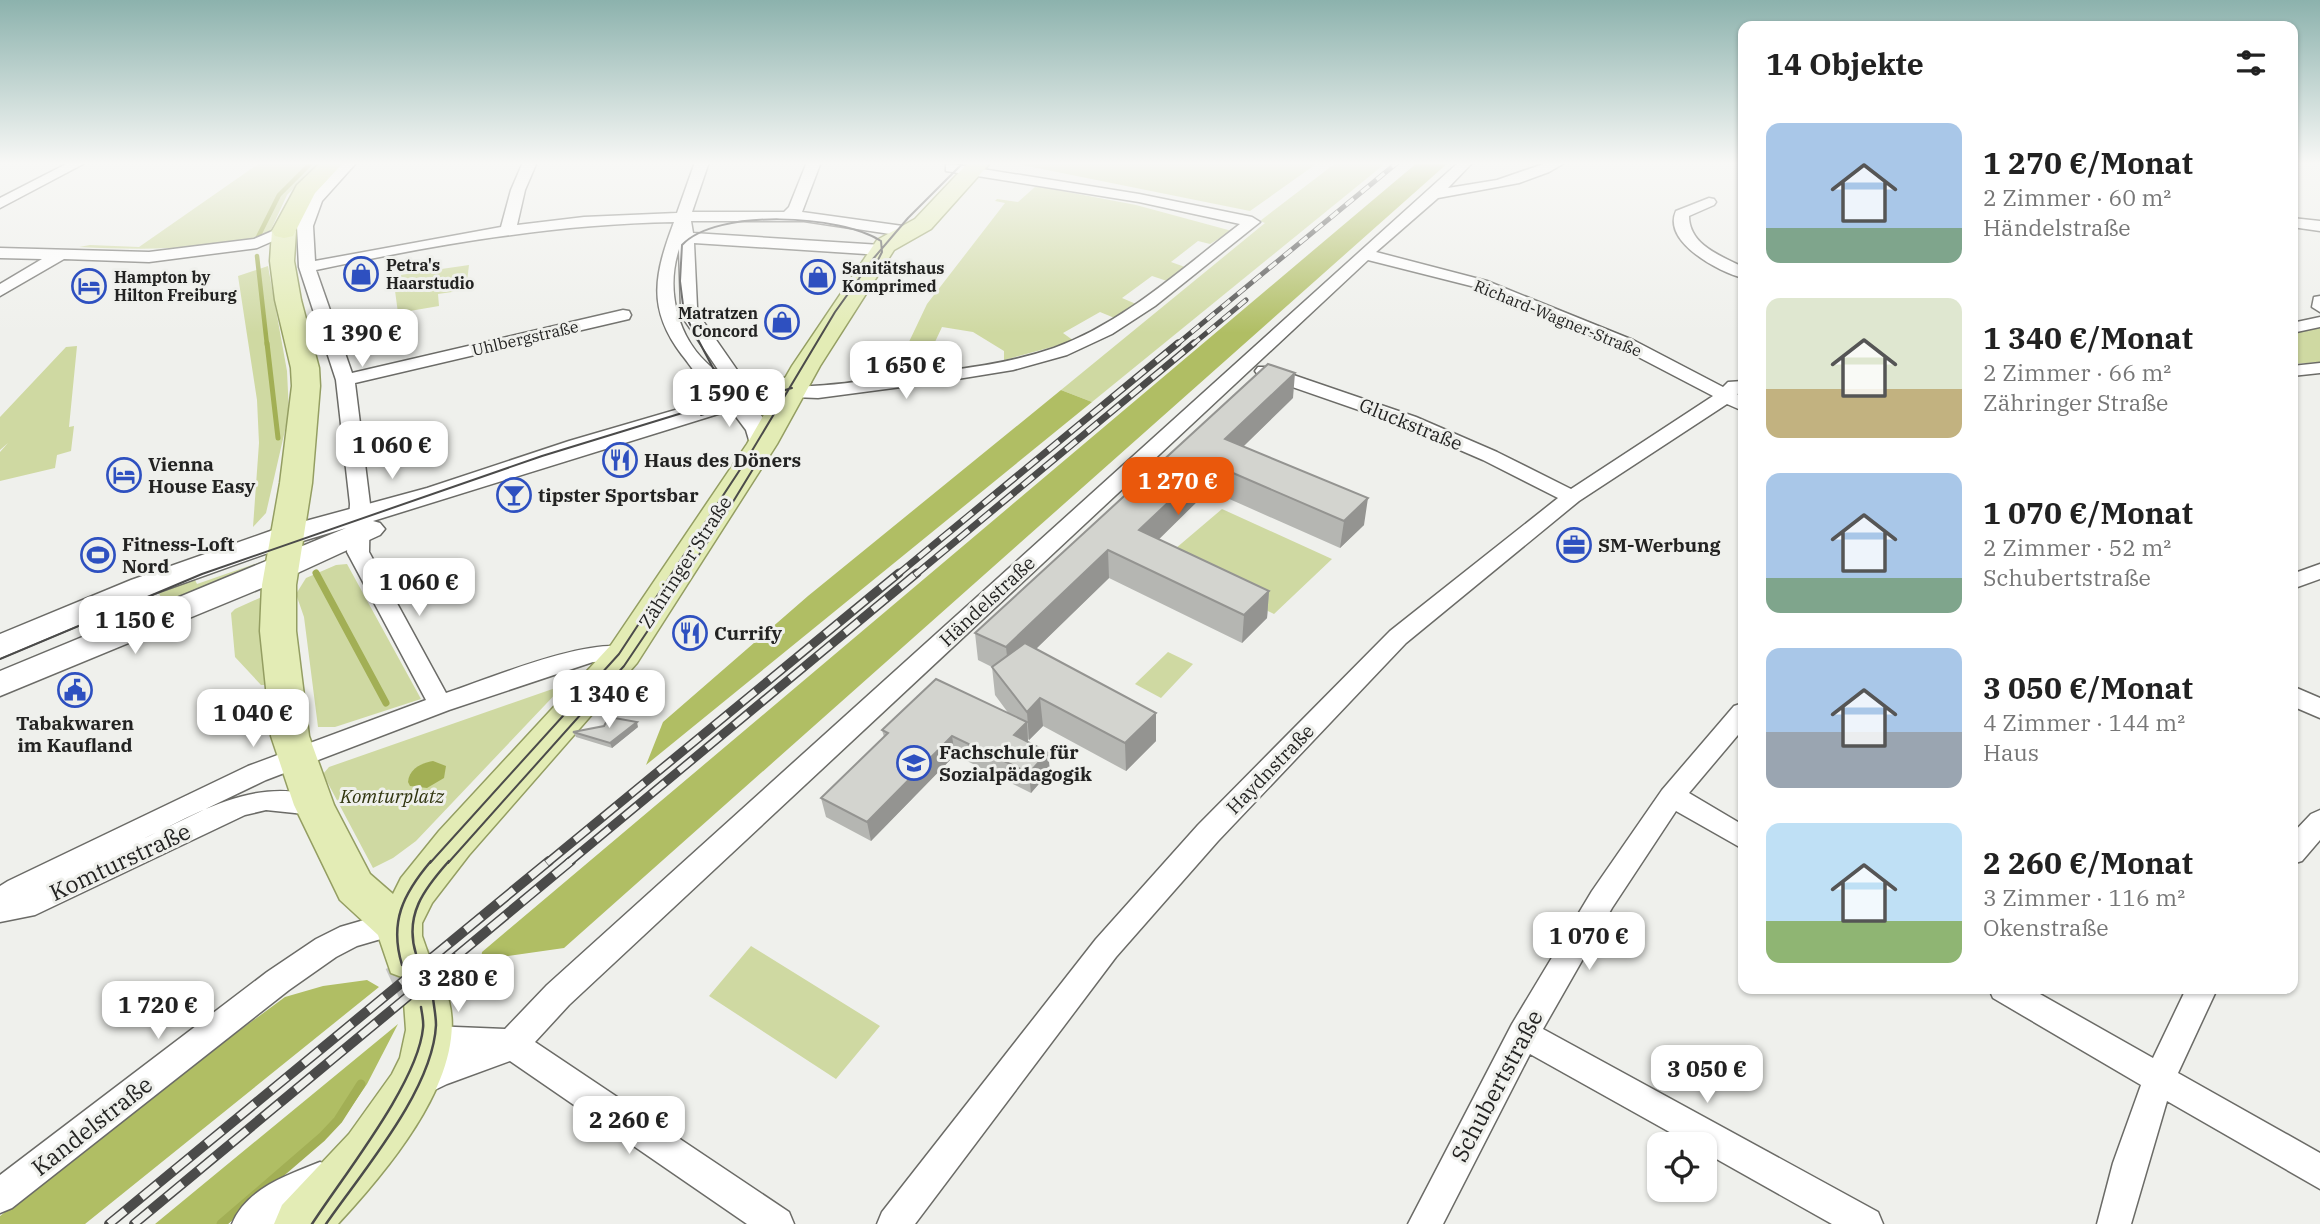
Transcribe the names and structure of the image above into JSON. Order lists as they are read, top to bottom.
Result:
{
  "streets": {
    "main road": ["Zähringer Straße"],
    "street": [
      "Richard-Wagner-Straße",
      "Uhlbergstraße",
      "Gluckstraße",
      "Händelstraße",
      "Haydnstraße",
      "Komturstraße",
      "Schubertstraße",
      "Kandelstraße"
    ]
  },
  "crossings": [
    ["Richard-Wagner-Straße", "Händelstraße"],
    ["Richard-Wagner-Straße", "Haydnstraße"],
    ["Gluckstraße", "Händelstraße"],
    ["Gluckstraße", "Haydnstraße"],
    ["Zähringer Straße", "Kandelstraße"]
  ],
  "parks": ["Komturplatz"],
  "places": {
    "shop": ["Petra's Haarstudio", "Sanitätshaus Komprimed", "Matratzen Concord"],
    "hotel": ["Hampton by Hilton Freiburg", "Vienna House Easy"],
    "restaurant": ["Haus des Döners", "Currify"],
    "bar": ["tipster Sportsbar"],
    "office": ["SM-Werbung"],
    "sports": ["Fitness-Loft Nord"],
    "public building": ["Tabakwaren im Kaufland"],
    "school or university": ["Fachschule für Sozialpädagogik"]
  },
  "page": {
    "heading": "14 Objekte",
    "list": [
      {
        "name": "1 270 €/Monat",
        "note": "2 Zimmer · 60 m² · Händelstraße"
      },
      {
        "name": "1 340 €/Monat",
        "note": "2 Zimmer · 66 m² · Zähringer Straße"
      },
      {
        "name": "1 070 €/Monat",
        "note": "2 Zimmer · 52 m² · Schubertstraße"
      },
      {
        "name": "3 050 €/Monat",
        "note": "4 Zimmer · 144 m² · Haus"
      },
      {
        "name": "2 260 €/Monat",
        "note": "3 Zimmer · 116 m² · Okenstraße"
      }
    ],
    "price": [
      "1 390 €",
      "1 650 €",
      "1 590 €",
      "1 060 €",
      "1 270 €",
      "1 060 €",
      "1 150 €",
      "1 340 €",
      "1 040 €",
      "1 070 €",
      "3 280 €",
      "1 720 €",
      "3 050 €",
      "2 260 €"
    ]
  }
}
